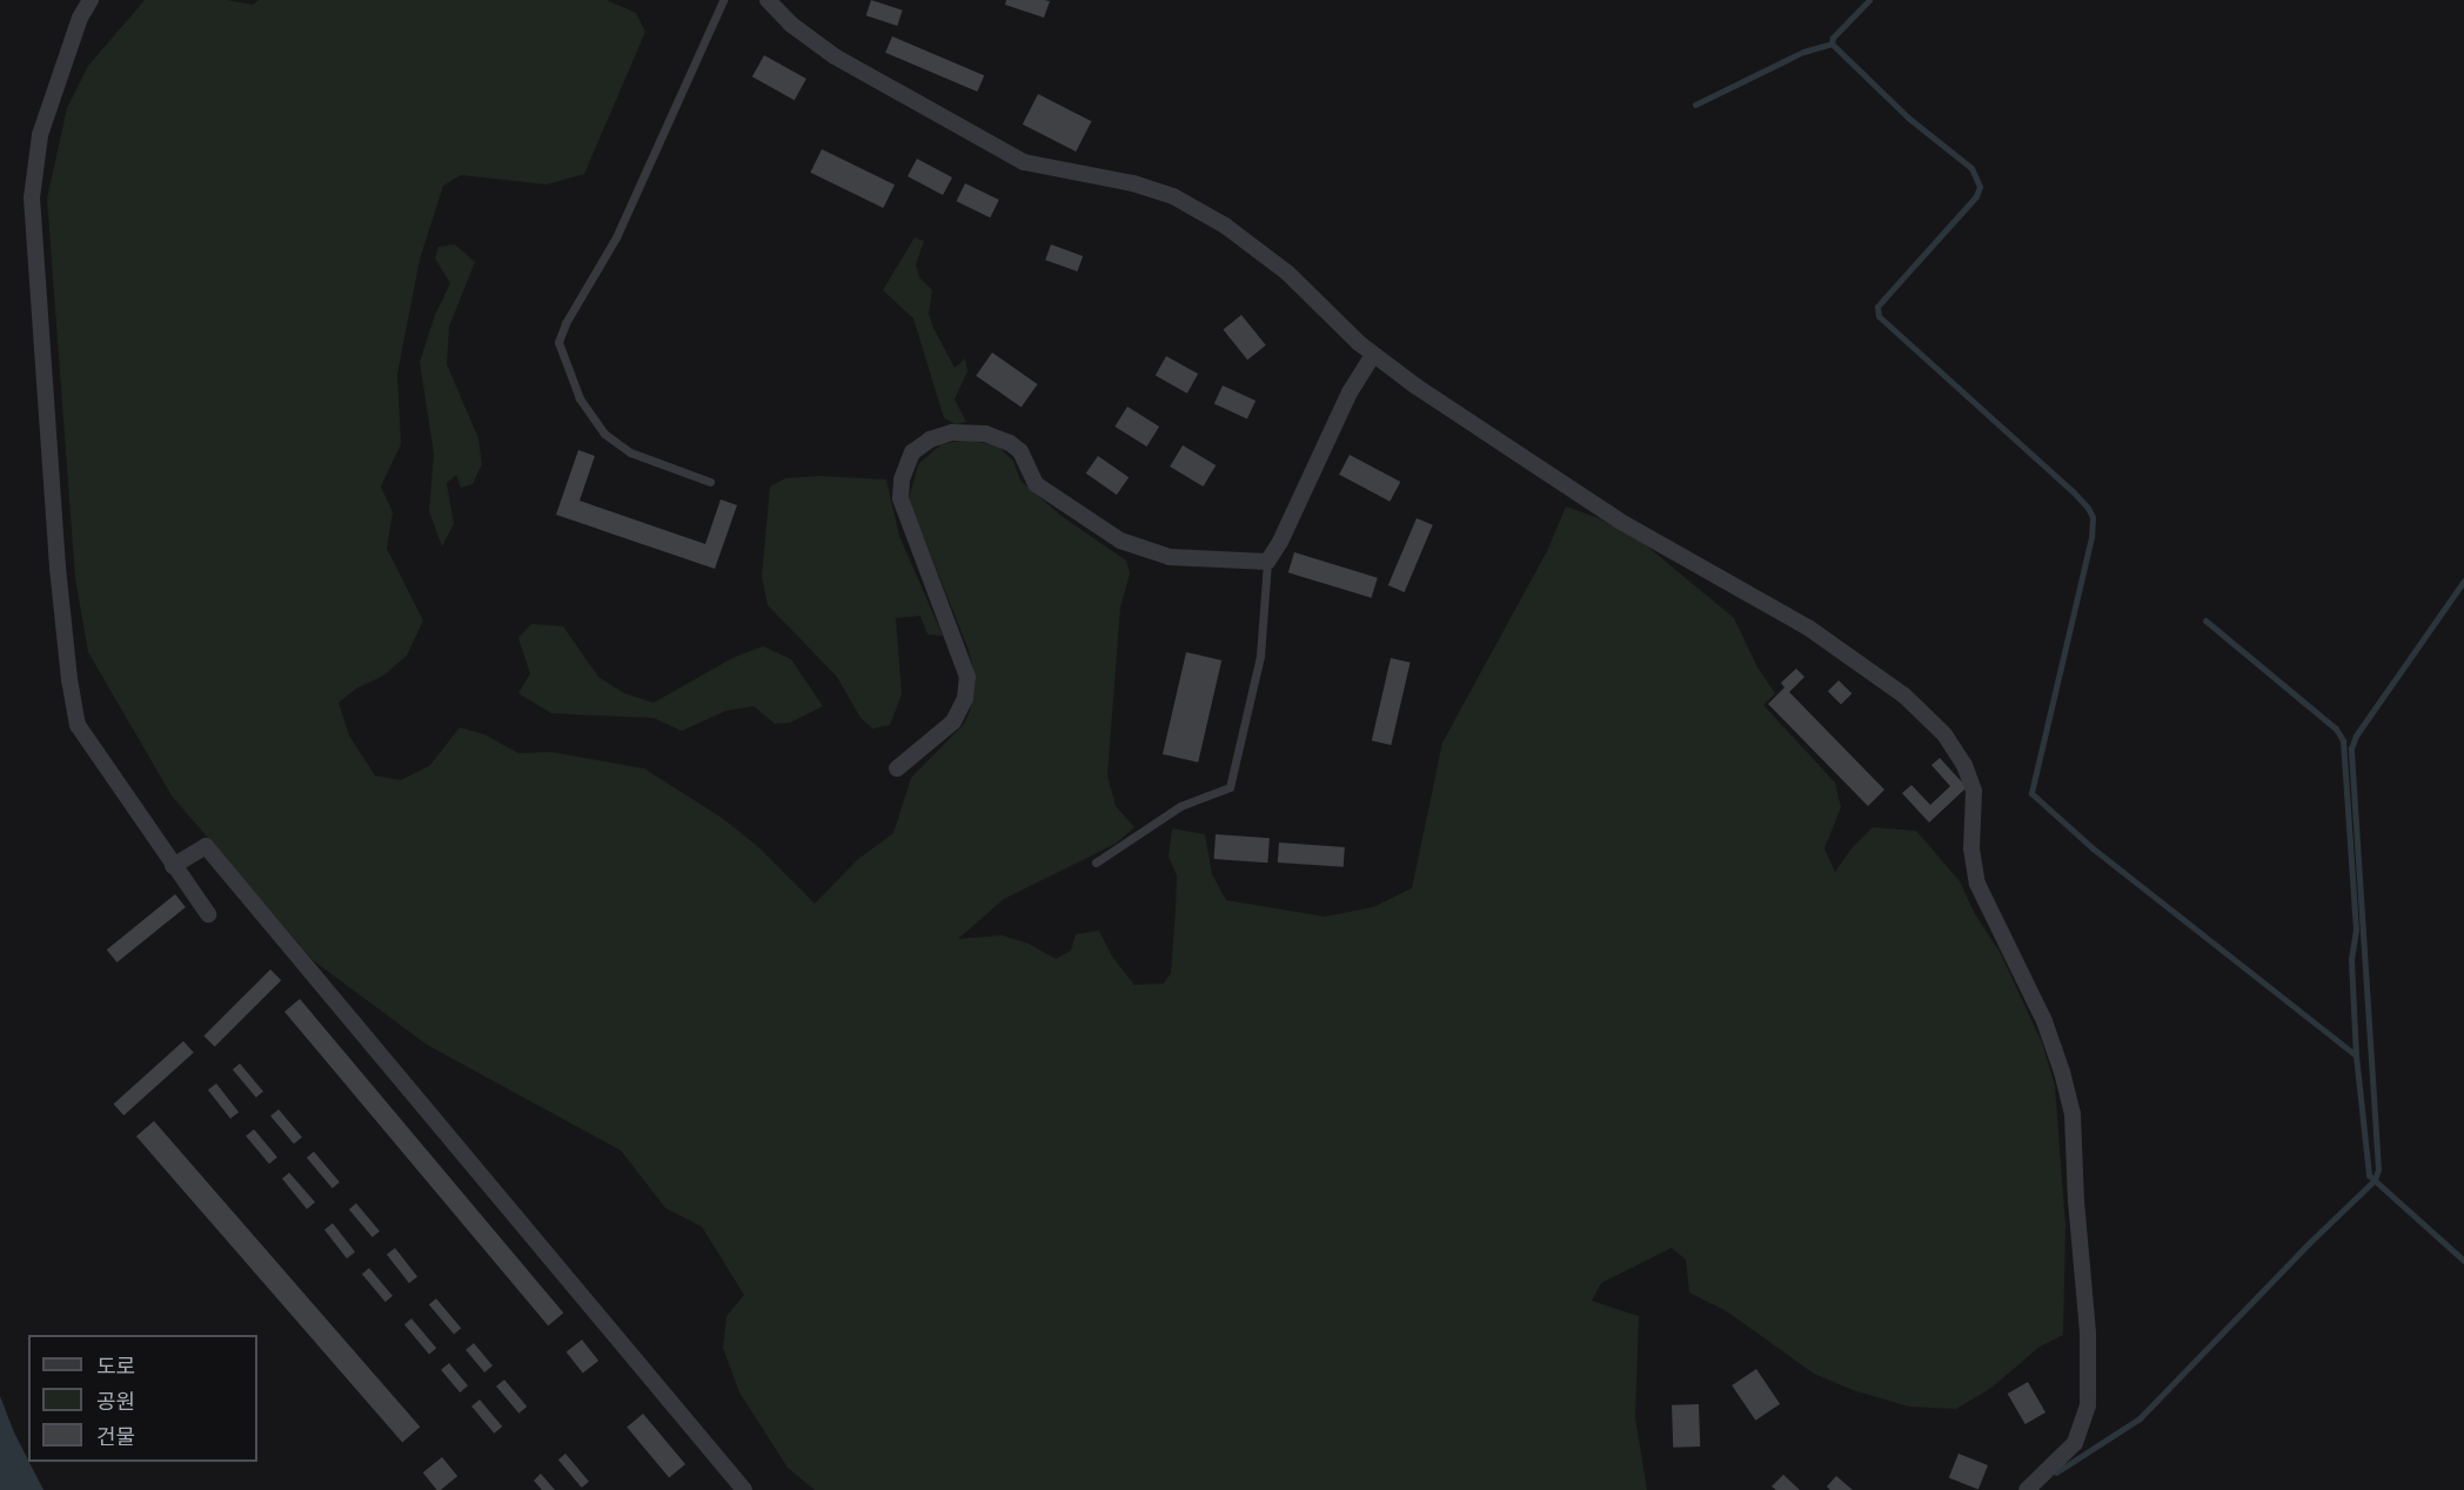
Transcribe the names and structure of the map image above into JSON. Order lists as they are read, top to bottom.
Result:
{
  "legend": ["도로", "공원", "건물"]
}
